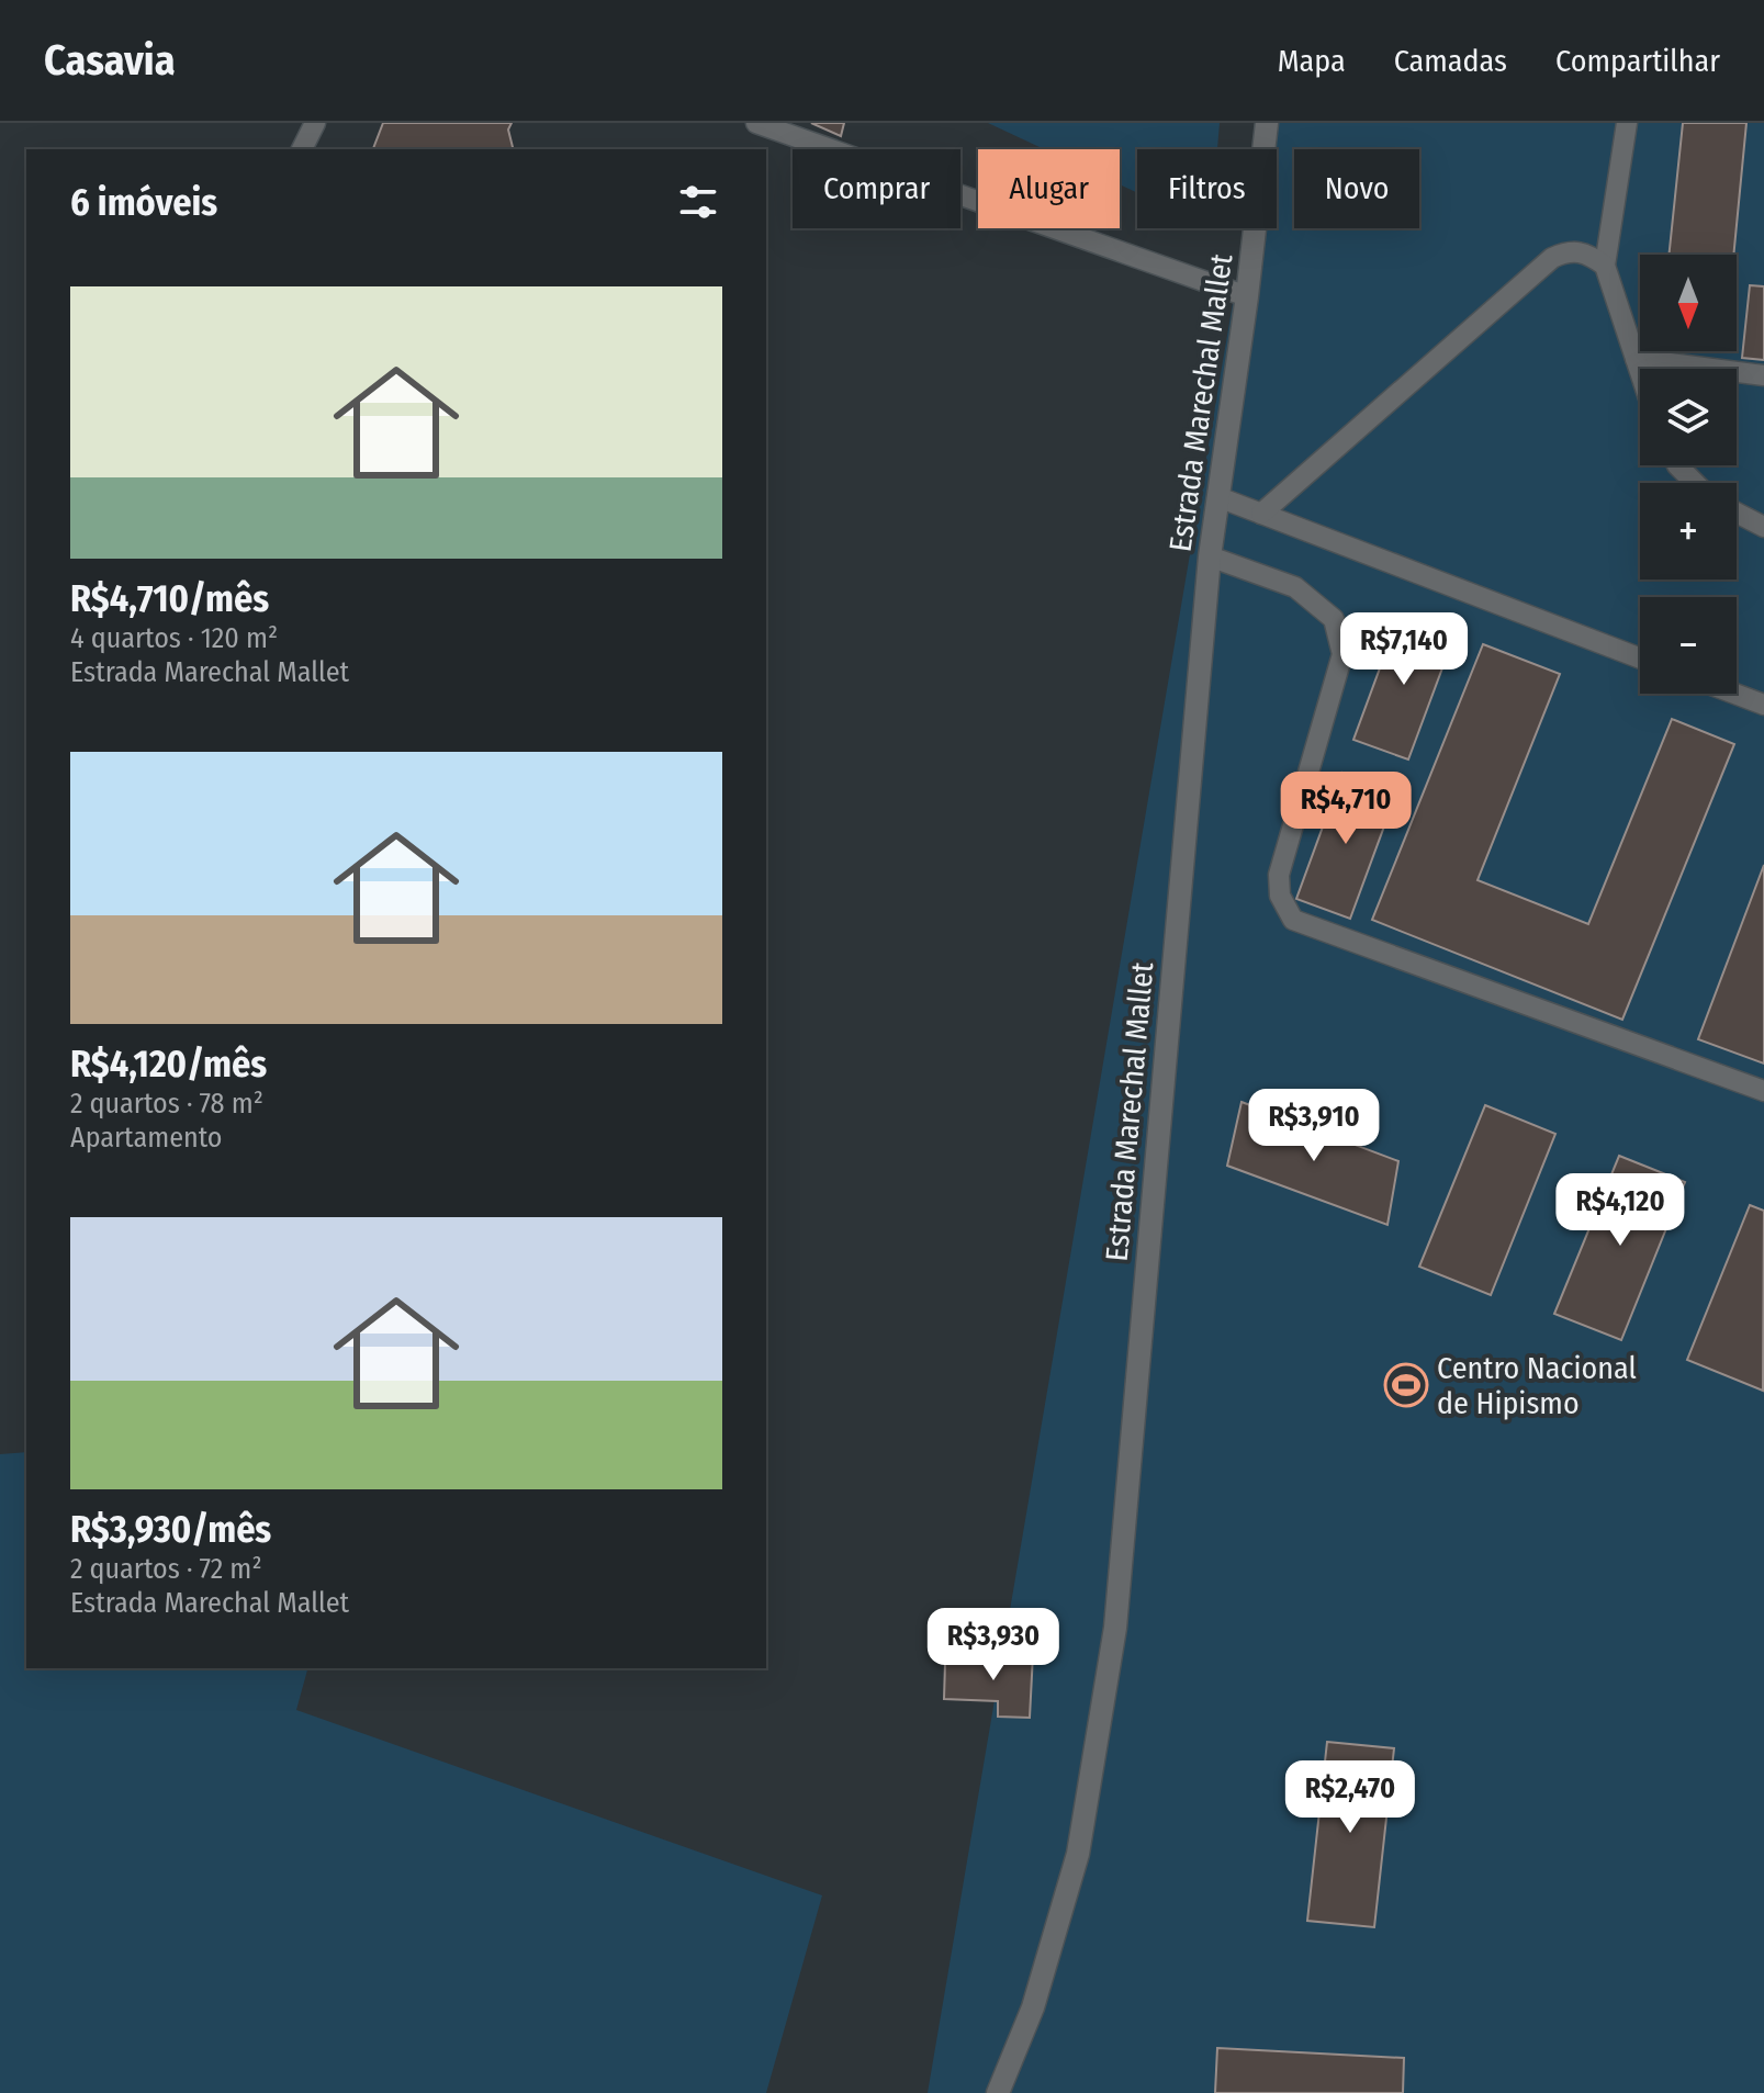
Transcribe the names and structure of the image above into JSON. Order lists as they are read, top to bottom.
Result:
{
  "streets": {
    "street": ["Estrada Marechal Mallet"]
  },
  "places": {
    "sports": ["Centro Nacional de Hipismo"]
  },
  "north": "bottom",
  "page": {
    "header": "Casavia",
    "nav": ["Mapa", "Camadas", "Compartilhar"],
    "chip": [
      "Comprar",
      "Alugar",
      "Filtros",
      "Novo"
    ],
    "heading": "6 imóveis",
    "map_buttons": ["+", "−"],
    "list": [
      {
        "name": "R$4,710/mês",
        "note": "4 quartos · 120 m² · Estrada Marechal Mallet"
      },
      {
        "name": "R$4,120/mês",
        "note": "2 quartos · 78 m² · Apartamento"
      },
      {
        "name": "R$3,930/mês",
        "note": "2 quartos · 72 m² · Estrada Marechal Mallet"
      }
    ],
    "price": [
      "R$7,140",
      "R$4,710",
      "R$3,910",
      "R$4,120",
      "R$3,930",
      "R$2,470"
    ]
  }
}
